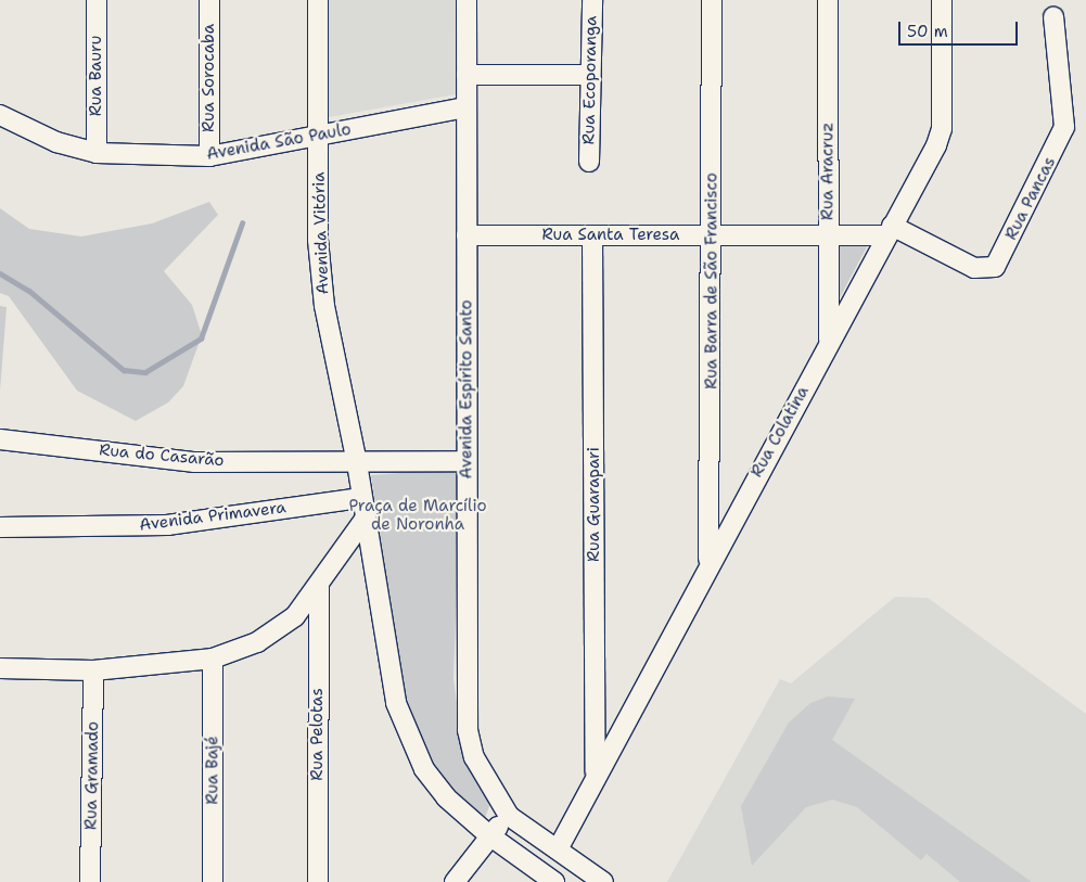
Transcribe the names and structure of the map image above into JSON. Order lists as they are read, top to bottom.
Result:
{
  "streets": {
    "street": [
      "Rua Bauru",
      "Rua Sorocaba",
      "Rua Ecoporanga",
      "Avenida São Paulo",
      "Rua Aracruz",
      "Rua Pancas",
      "Avenida Vitória",
      "Rua Santa Teresa",
      "Rua Barra de São Francisco",
      "Avenida Espírito Santo",
      "Rua Colatina",
      "Rua do Casarão",
      "Rua Guarapari",
      "Avenida Primavera",
      "Rua Pelotas",
      "Rua Bajé",
      "Rua Gramado"
    ]
  },
  "crossings": [
    ["Rua Bauru", "Avenida São Paulo"],
    ["Rua Sorocaba", "Avenida São Paulo"],
    ["Avenida São Paulo", "Avenida Vitória"],
    ["Avenida São Paulo", "Avenida Espírito Santo"],
    ["Rua Aracruz", "Rua Santa Teresa"],
    ["Rua Aracruz", "Rua Colatina"],
    ["Rua Pancas", "Rua Santa Teresa"],
    ["Rua Pancas", "Rua Colatina"],
    ["Avenida Vitória", "Rua do Casarão"],
    ["Avenida Vitória", "Avenida Primavera"],
    ["Rua Santa Teresa", "Rua Barra de São Francisco"],
    ["Rua Santa Teresa", "Avenida Espírito Santo"],
    ["Rua Santa Teresa", "Rua Colatina"],
    ["Rua Santa Teresa", "Rua Guarapari"],
    ["Rua Barra de São Francisco", "Rua Colatina"],
    ["Avenida Espírito Santo", "Rua Colatina"],
    ["Rua Colatina", "Rua Guarapari"]
  ],
  "parks": ["Praça de Marcílio de Noronha"],
  "scale_bar": "50 m"
}
